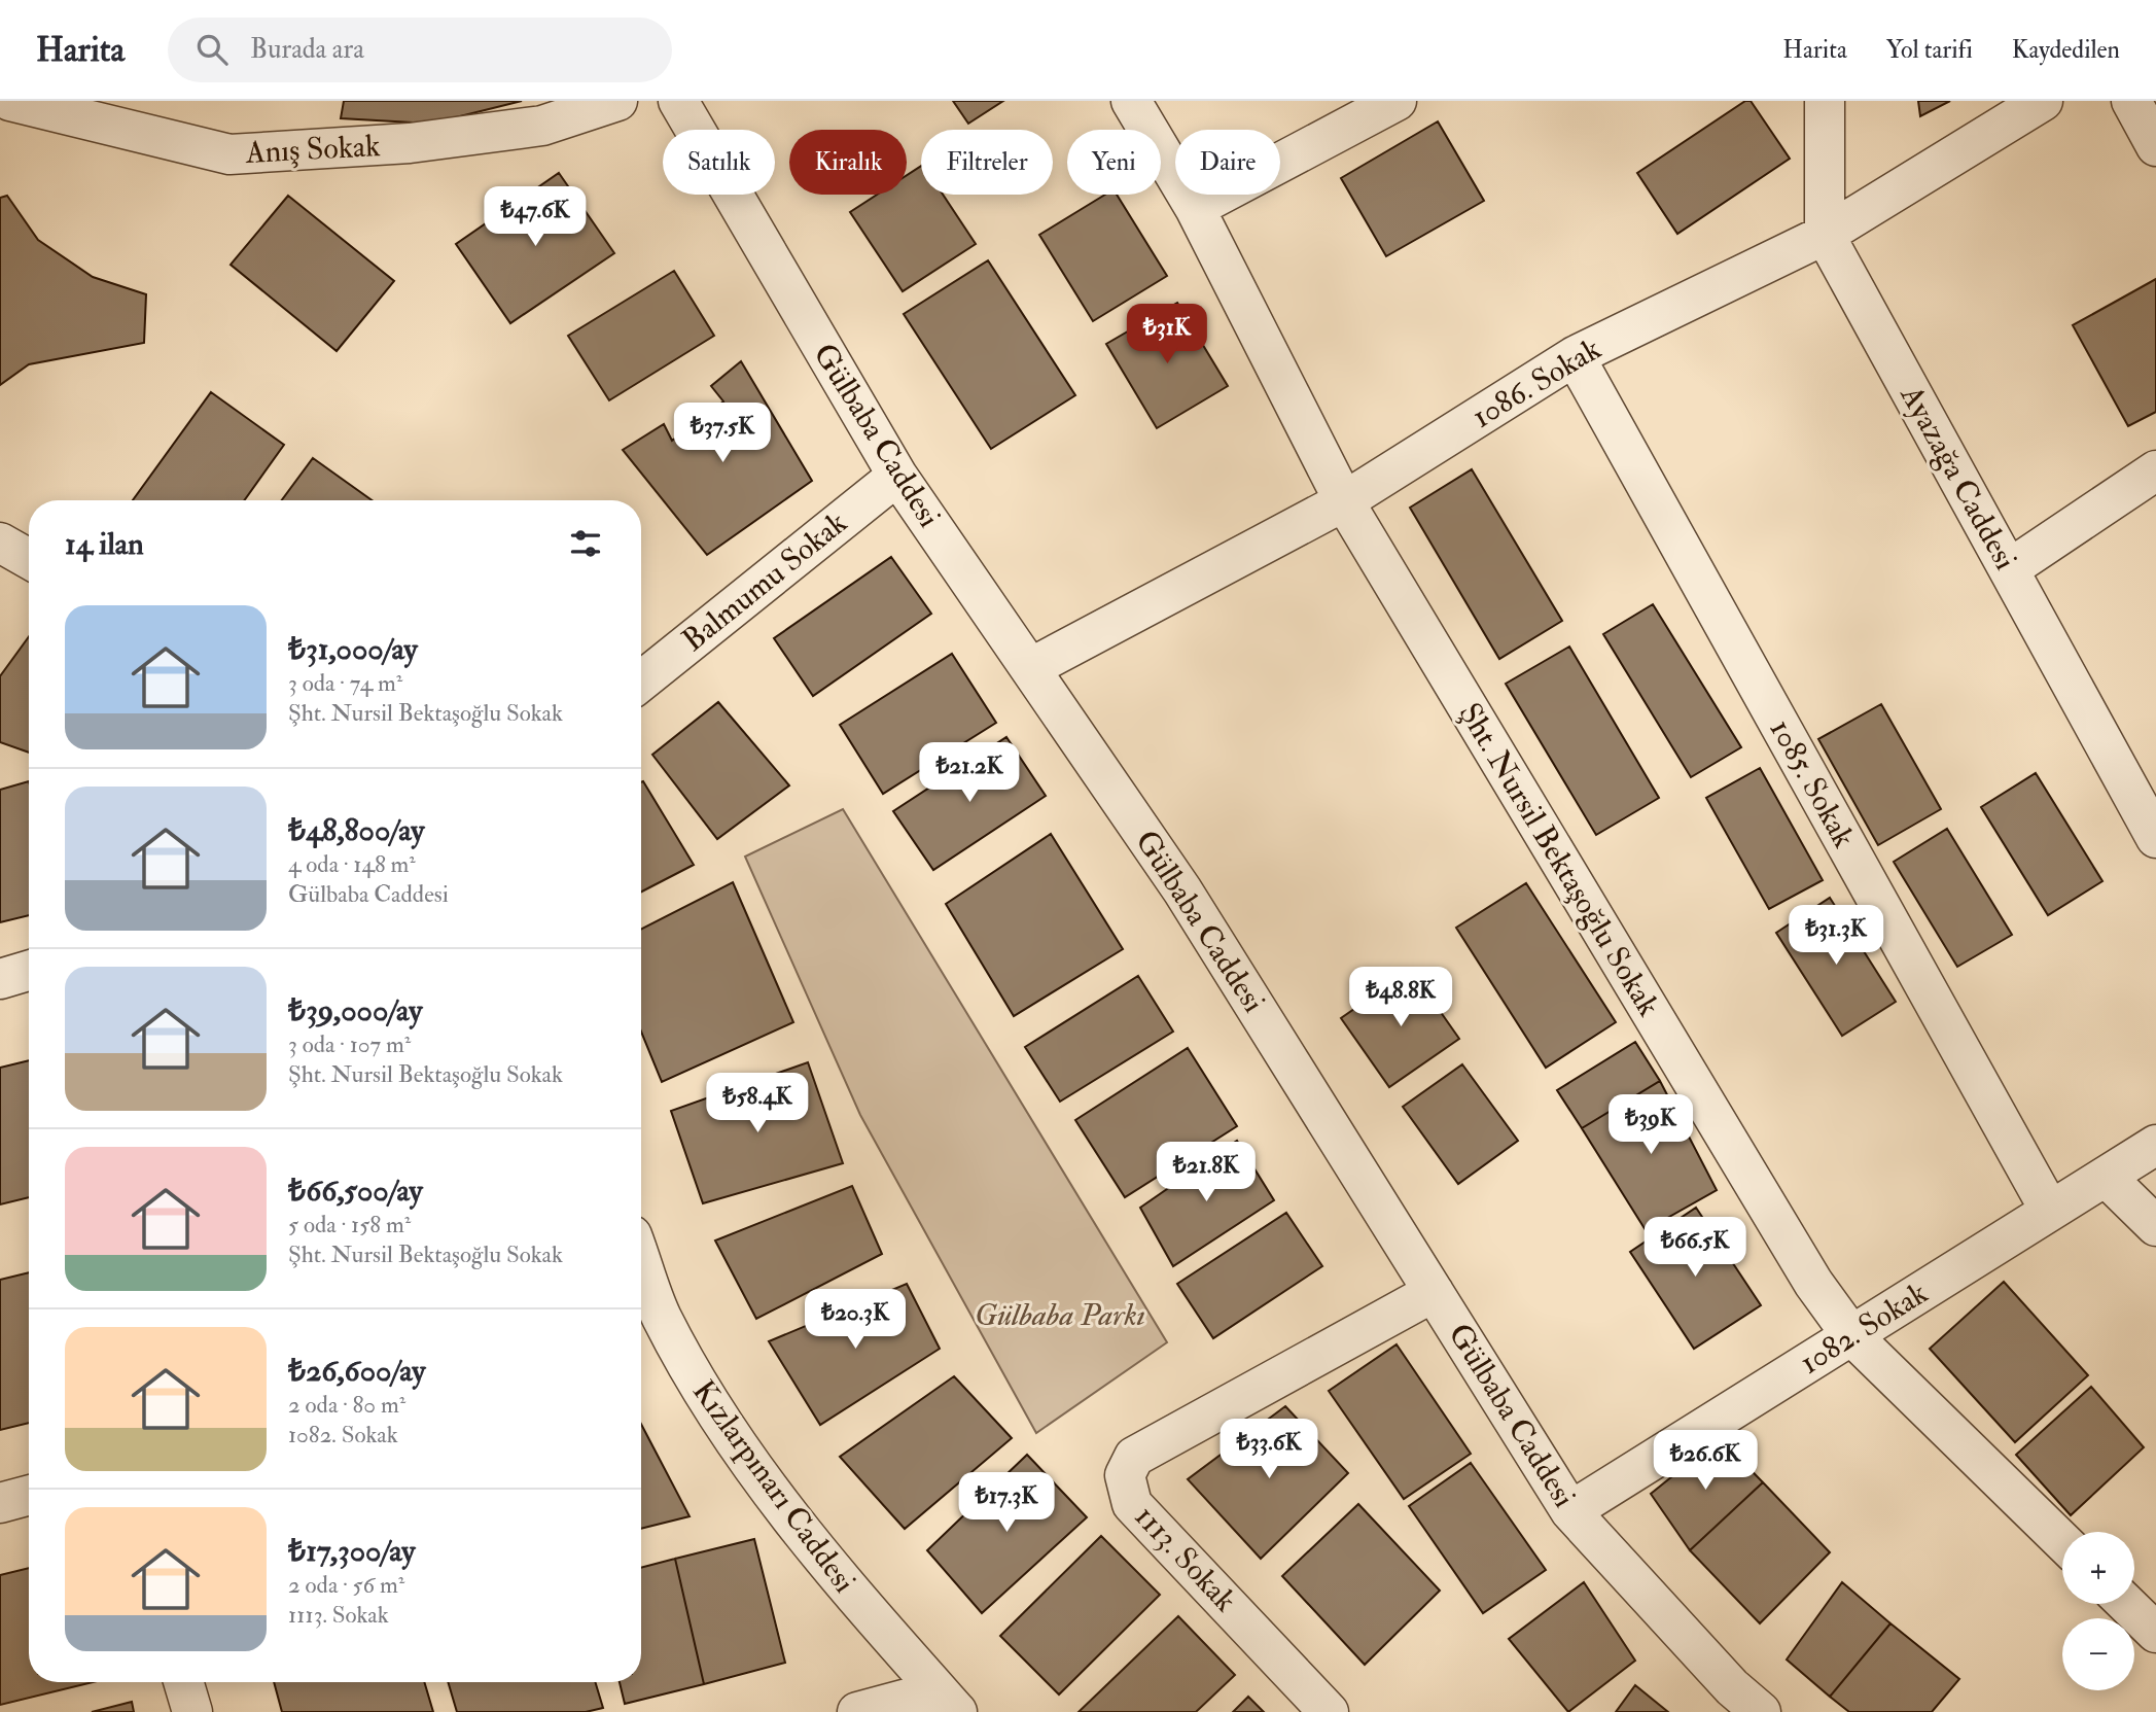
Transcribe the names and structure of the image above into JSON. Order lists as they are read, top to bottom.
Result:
{
  "streets": {
    "street": [
      "Anış Sokak",
      "1086. Sokak",
      "Gülbaba Caddesi",
      "Ayazağa Caddesi",
      "Balmumu Sokak",
      "1085. Sokak",
      "Şht. Nursil Bektaşoğlu Sokak",
      "1082. Sokak",
      "Kızlarpınarı Caddesi",
      "1113. Sokak"
    ]
  },
  "crossings": [
    ["1086. Sokak", "Gülbaba Caddesi"],
    ["1086. Sokak", "Ayazağa Caddesi"],
    ["1086. Sokak", "1085. Sokak"],
    ["1086. Sokak", "Şht. Nursil Bektaşoğlu Sokak"],
    ["Gülbaba Caddesi", "Balmumu Sokak"],
    ["Gülbaba Caddesi", "1082. Sokak"],
    ["Gülbaba Caddesi", "1113. Sokak"],
    ["1085. Sokak", "1082. Sokak"],
    ["Şht. Nursil Bektaşoğlu Sokak", "1082. Sokak"]
  ],
  "parks": ["Gülbaba Parkı"],
  "page": {
    "header": "Harita",
    "search": "Burada ara",
    "nav": ["Harita", "Yol tarifi", "Kaydedilen"],
    "chip": [
      "Satılık",
      "Kiralık",
      "Filtreler",
      "Yeni",
      "Daire"
    ],
    "price": [
      "₺47.6K",
      "₺31K",
      "₺37.5K",
      "₺21.2K",
      "₺31.3K",
      "₺48.8K",
      "₺58.4K",
      "₺39K",
      "₺21.8K",
      "₺66.5K",
      "₺20.3K",
      "₺33.6K",
      "₺26.6K",
      "₺17.3K"
    ],
    "heading": "14 ilan",
    "list": [
      {
        "name": "₺31,000/ay",
        "note": "3 oda · 74 m² · Şht. Nursil Bektaşoğlu Sokak"
      },
      {
        "name": "₺48,800/ay",
        "note": "4 oda · 148 m² · Gülbaba Caddesi"
      },
      {
        "name": "₺39,000/ay",
        "note": "3 oda · 107 m² · Şht. Nursil Bektaşoğlu Sokak"
      },
      {
        "name": "₺66,500/ay",
        "note": "5 oda · 158 m² · Şht. Nursil Bektaşoğlu Sokak"
      },
      {
        "name": "₺26,600/ay",
        "note": "2 oda · 80 m² · 1082. Sokak"
      },
      {
        "name": "₺17,300/ay",
        "note": "2 oda · 56 m² · 1113. Sokak"
      }
    ],
    "map_buttons": ["+", "−"]
  }
}
